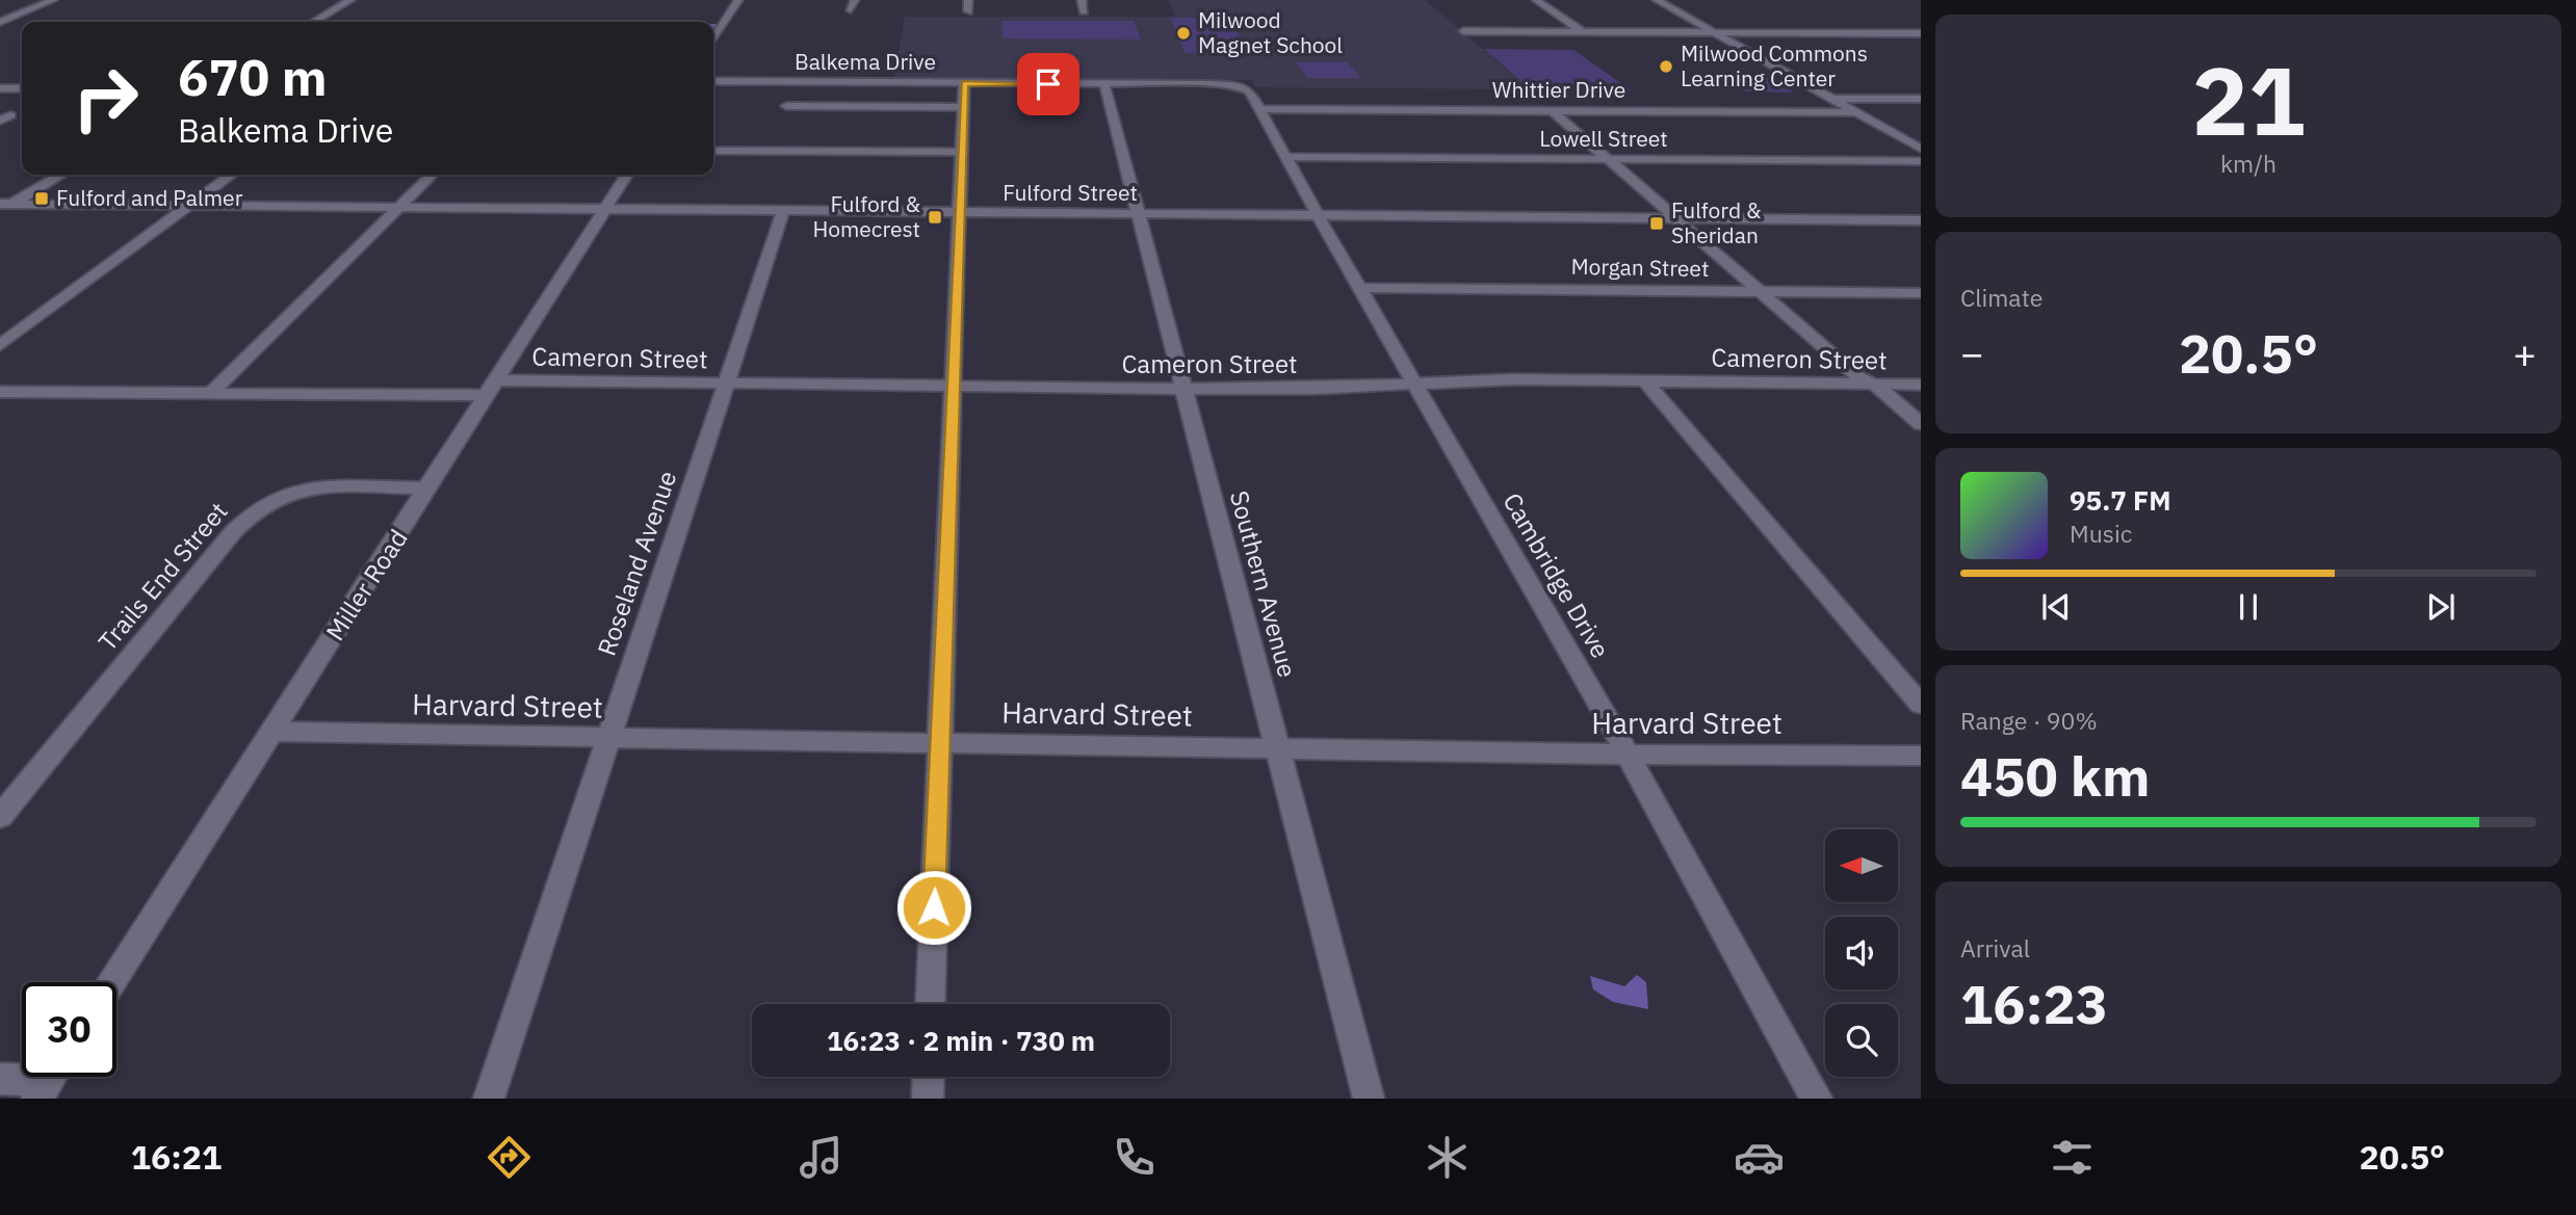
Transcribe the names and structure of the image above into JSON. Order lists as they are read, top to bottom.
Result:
{
  "streets": {
    "street": [
      "Balkema Drive",
      "Whittier Drive",
      "Lowell Street",
      "Fulford Street",
      "Morgan Street",
      "Cameron Street",
      "Roseland Avenue",
      "Cambridge Drive",
      "Trails End Street",
      "Southern Avenue",
      "Miller Road",
      "Harvard Street"
    ]
  },
  "crossings": [
    ["Balkema Drive", "Cambridge Drive"],
    ["Balkema Drive", "Southern Avenue"],
    ["Whittier Drive", "Cambridge Drive"],
    ["Lowell Street", "Cambridge Drive"],
    ["Fulford Street", "Roseland Avenue"],
    ["Fulford Street", "Cambridge Drive"],
    ["Fulford Street", "Southern Avenue"],
    ["Fulford Street", "Miller Road"],
    ["Morgan Street", "Cambridge Drive"],
    ["Cameron Street", "Roseland Avenue"],
    ["Cameron Street", "Cambridge Drive"],
    ["Cameron Street", "Southern Avenue"],
    ["Cameron Street", "Miller Road"],
    ["Roseland Avenue", "Harvard Street"],
    ["Cambridge Drive", "Harvard Street"],
    ["Trails End Street", "Miller Road"],
    ["Southern Avenue", "Harvard Street"],
    ["Miller Road", "Harvard Street"]
  ],
  "places": {
    "other": ["Milwood Magnet School", "Milwood Commons Learning Center"],
    "transit": ["Fulford and Palmer", "Fulford & Homecrest", "Fulford & Sheridan"]
  },
  "north": "left",
  "page": {
    "tile": [
      ["21", "km/h"],
      "Climate",
      ["Range · 90%", "450 km"],
      ["Arrival", "16:23"]
    ],
    "turn": ["670 m", "Balkema Drive"],
    "heat": ["−", "20.5°", "+"],
    "song": ["95.7 FM", "Music"],
    "limit": "30",
    "trip": "16:23 · 2 min · 730 m",
    "tabs": ["16:21", "20.5°"]
  }
}
